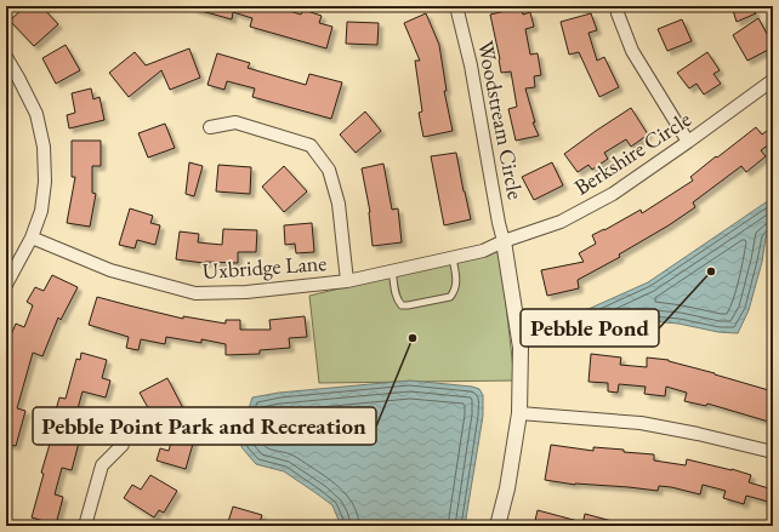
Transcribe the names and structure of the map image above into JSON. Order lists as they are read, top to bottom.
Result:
{
  "streets": {
    "street": ["Woodstream Circle", "Berkshire Circle", "Uxbridge Lane"]
  },
  "crossings": [
    ["Woodstream Circle", "Berkshire Circle"],
    ["Woodstream Circle", "Uxbridge Lane"],
    ["Berkshire Circle", "Uxbridge Lane"]
  ],
  "places": ["Pebble Pond", "Pebble Point Park and Recreation"]
}
